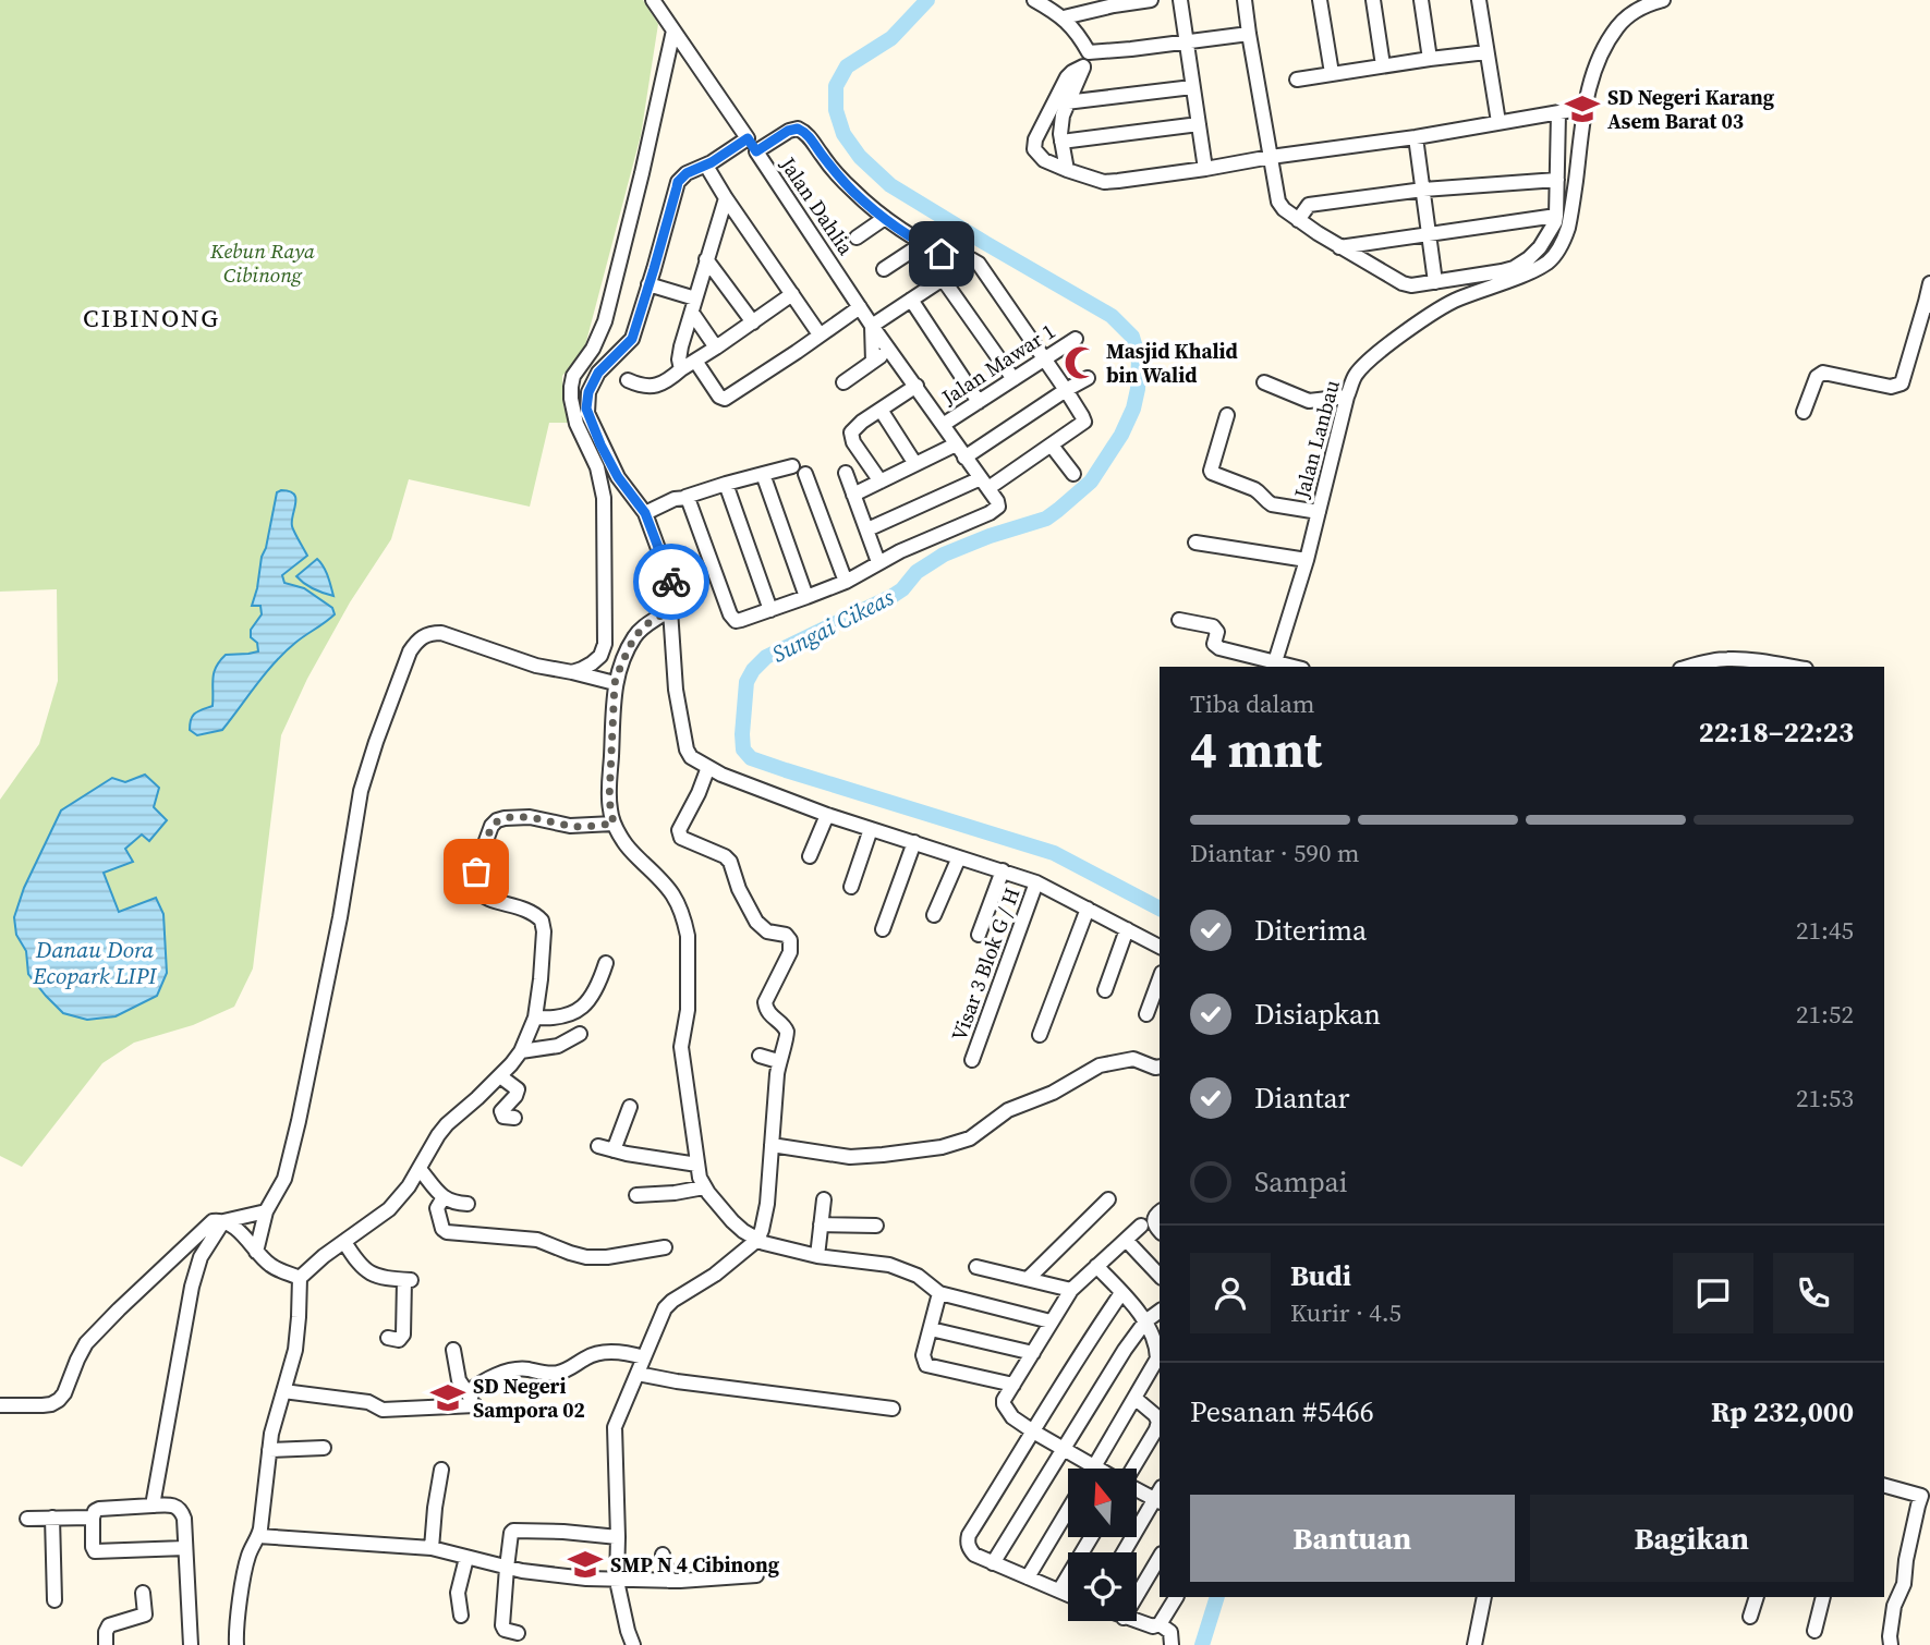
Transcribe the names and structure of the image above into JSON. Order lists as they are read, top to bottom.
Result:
{
  "streets": {
    "street": [
      "Jalan Dahlia",
      "Jalan Mawar 1",
      "Jalan Lanbau",
      "Visar 3 Blok G / H"
    ]
  },
  "crossings": [
    ["Jalan Dahlia", "Jalan Mawar 1"]
  ],
  "districts": ["CIBINONG"],
  "water": ["Sungai Cikeas", "Danau Dora Ecopark LIPI"],
  "parks": ["Kebun Raya Cibinong"],
  "places": {
    "school or university": ["SD Negeri Karang Asem Barat 03", "SD Negeri Sampora 02", "SMP N 4 Cibinong"],
    "mosque": ["Masjid Khalid bin Walid"]
  },
  "north": "top",
  "page": {
    "heading": ["4 mnt", "Tiba dalam", "22:18–22:23"],
    "panel": [
      "Budi",
      "Kurir · 4.5",
      "Pesanan #5466",
      "Rp 232,000"
    ],
    "bar": "Diantar · 590 m",
    "list": [
      ["Diterima", "21:45"],
      ["Disiapkan", "21:52"],
      ["Diantar", "21:53"],
      "Sampai"
    ],
    "buttons": ["Bantuan", "Bagikan"]
  }
}
